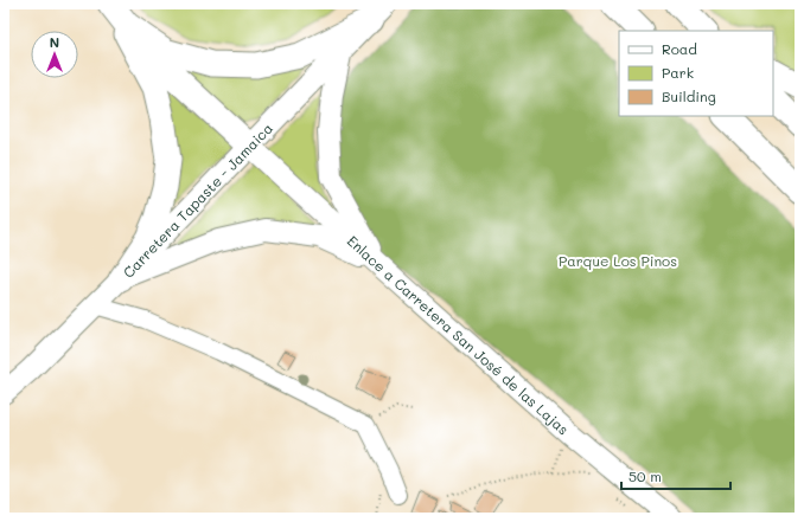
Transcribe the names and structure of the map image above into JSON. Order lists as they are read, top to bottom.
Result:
{
  "streets": {
    "main road": ["Carretera Tapaste - Jamaica", "Enlace a Carretera San José de las Lajas"]
  },
  "crossings": [
    ["Carretera Tapaste - Jamaica", "Enlace a Carretera San José de las Lajas"]
  ],
  "parks": ["Parque Los Pinos"],
  "legend": ["Road", "Park", "Building"],
  "scale_bar": "50 m",
  "north": "top"
}
